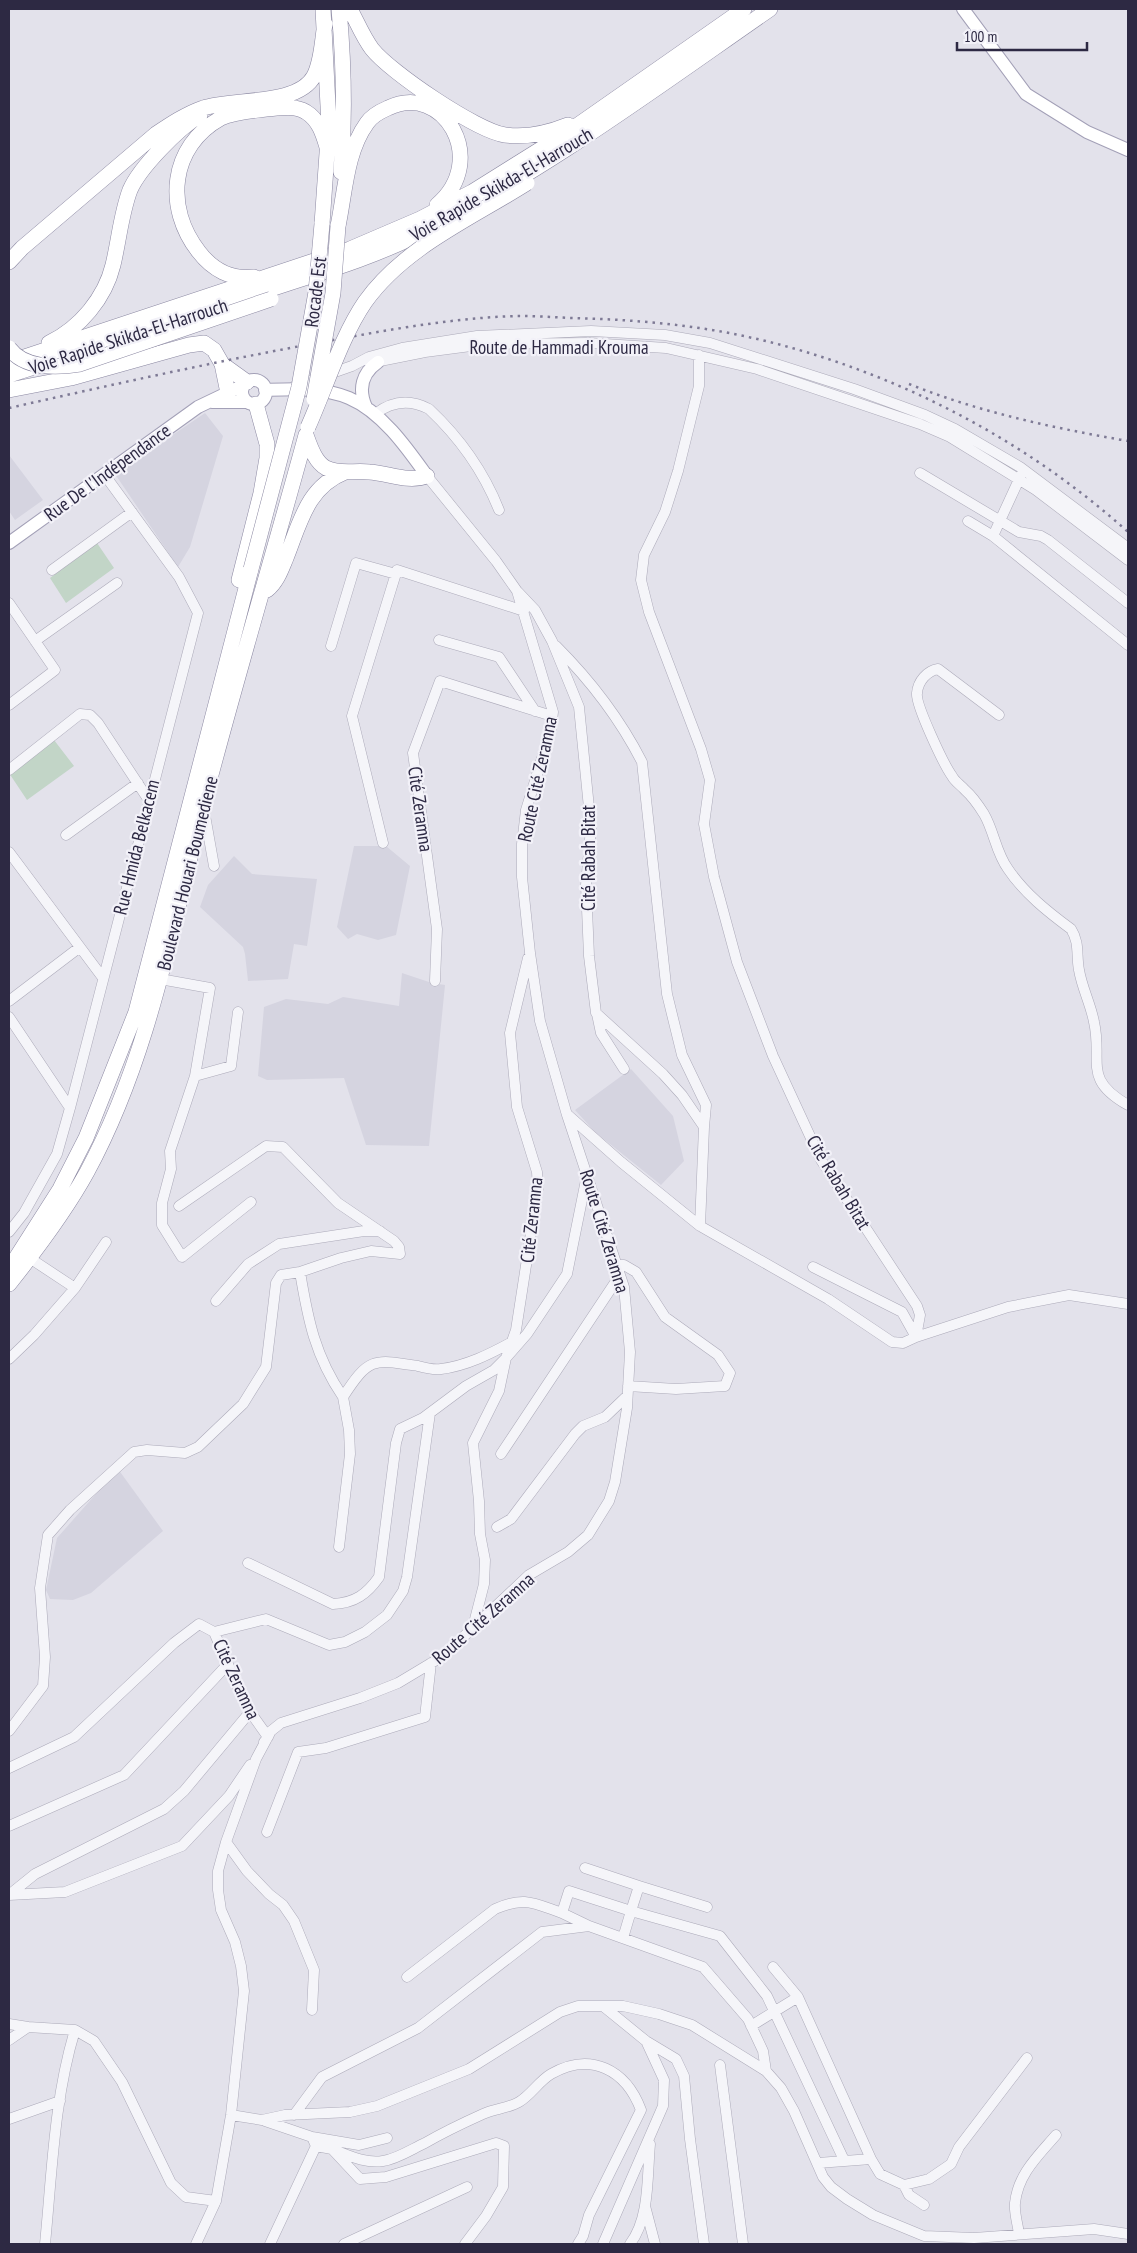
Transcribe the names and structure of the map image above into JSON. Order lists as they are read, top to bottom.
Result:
{
  "streets": {
    "highway": ["Voie Rapide Skikda-El-Harrouch", "Rocade Est", "Boulevard Houari Boumediene"],
    "main road": ["Rue De l'Indépendance", "Route Cité Zeramna"],
    "street": [
      "Route de Hammadi Krouma",
      "Cité Zeramna",
      "Rue Hmida Belkacem",
      "Cité Rabah Bitat"
    ]
  },
  "crossings": [
    ["Rocade Est", "Boulevard Houari Boumediene"],
    ["Route de Hammadi Krouma", "Cité Rabah Bitat"],
    ["Rue De l'Indépendance", "Route Cité Zeramna"],
    ["Rue De l'Indépendance", "Rue Hmida Belkacem"],
    ["Route Cité Zeramna", "Cité Zeramna"],
    ["Route Cité Zeramna", "Cité Rabah Bitat"]
  ],
  "scale_bar": "100 m"
}
